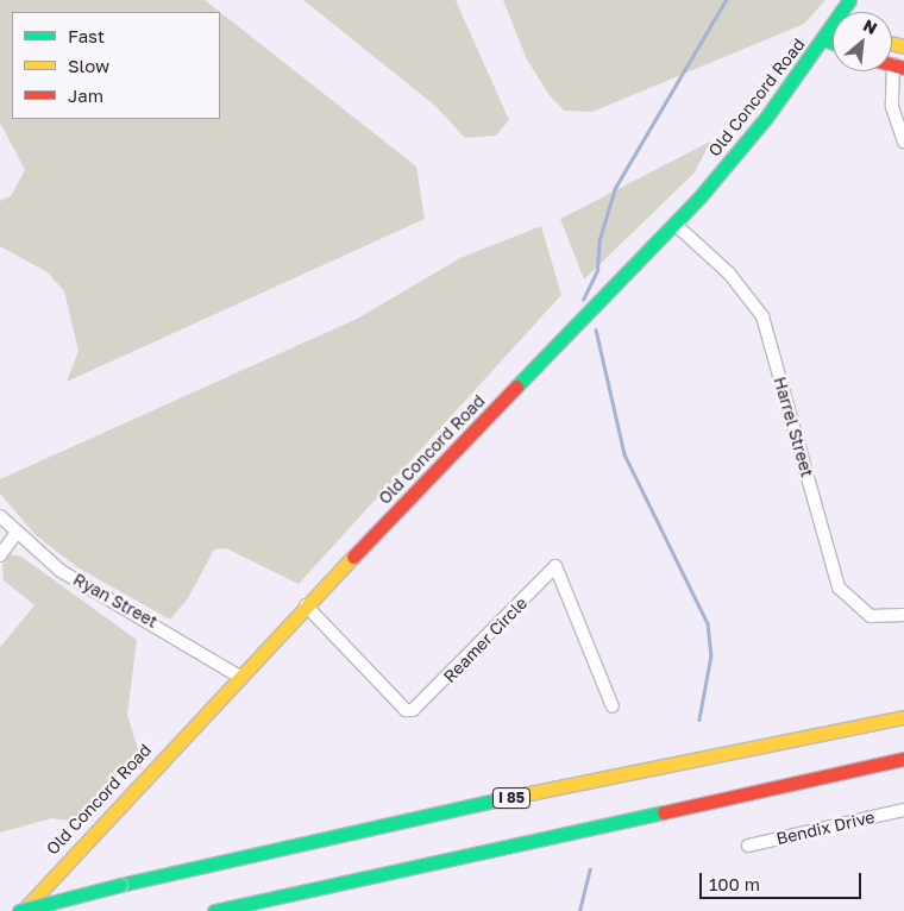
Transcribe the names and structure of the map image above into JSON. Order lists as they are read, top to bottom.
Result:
{
  "streets": {
    "main road": ["Old Concord Road", "I 85"],
    "street": [
      "Harrel Street",
      "Ryan Street",
      "Reamer Circle",
      "Bendix Drive"
    ]
  },
  "crossings": [
    ["Old Concord Road", "Harrel Street"],
    ["Old Concord Road", "Ryan Street"],
    ["Old Concord Road", "Reamer Circle"],
    ["Old Concord Road", "I 85"]
  ],
  "legend": ["Fast", "Slow", "Jam"],
  "scale_bar": "100 m",
  "north": "top right"
}
